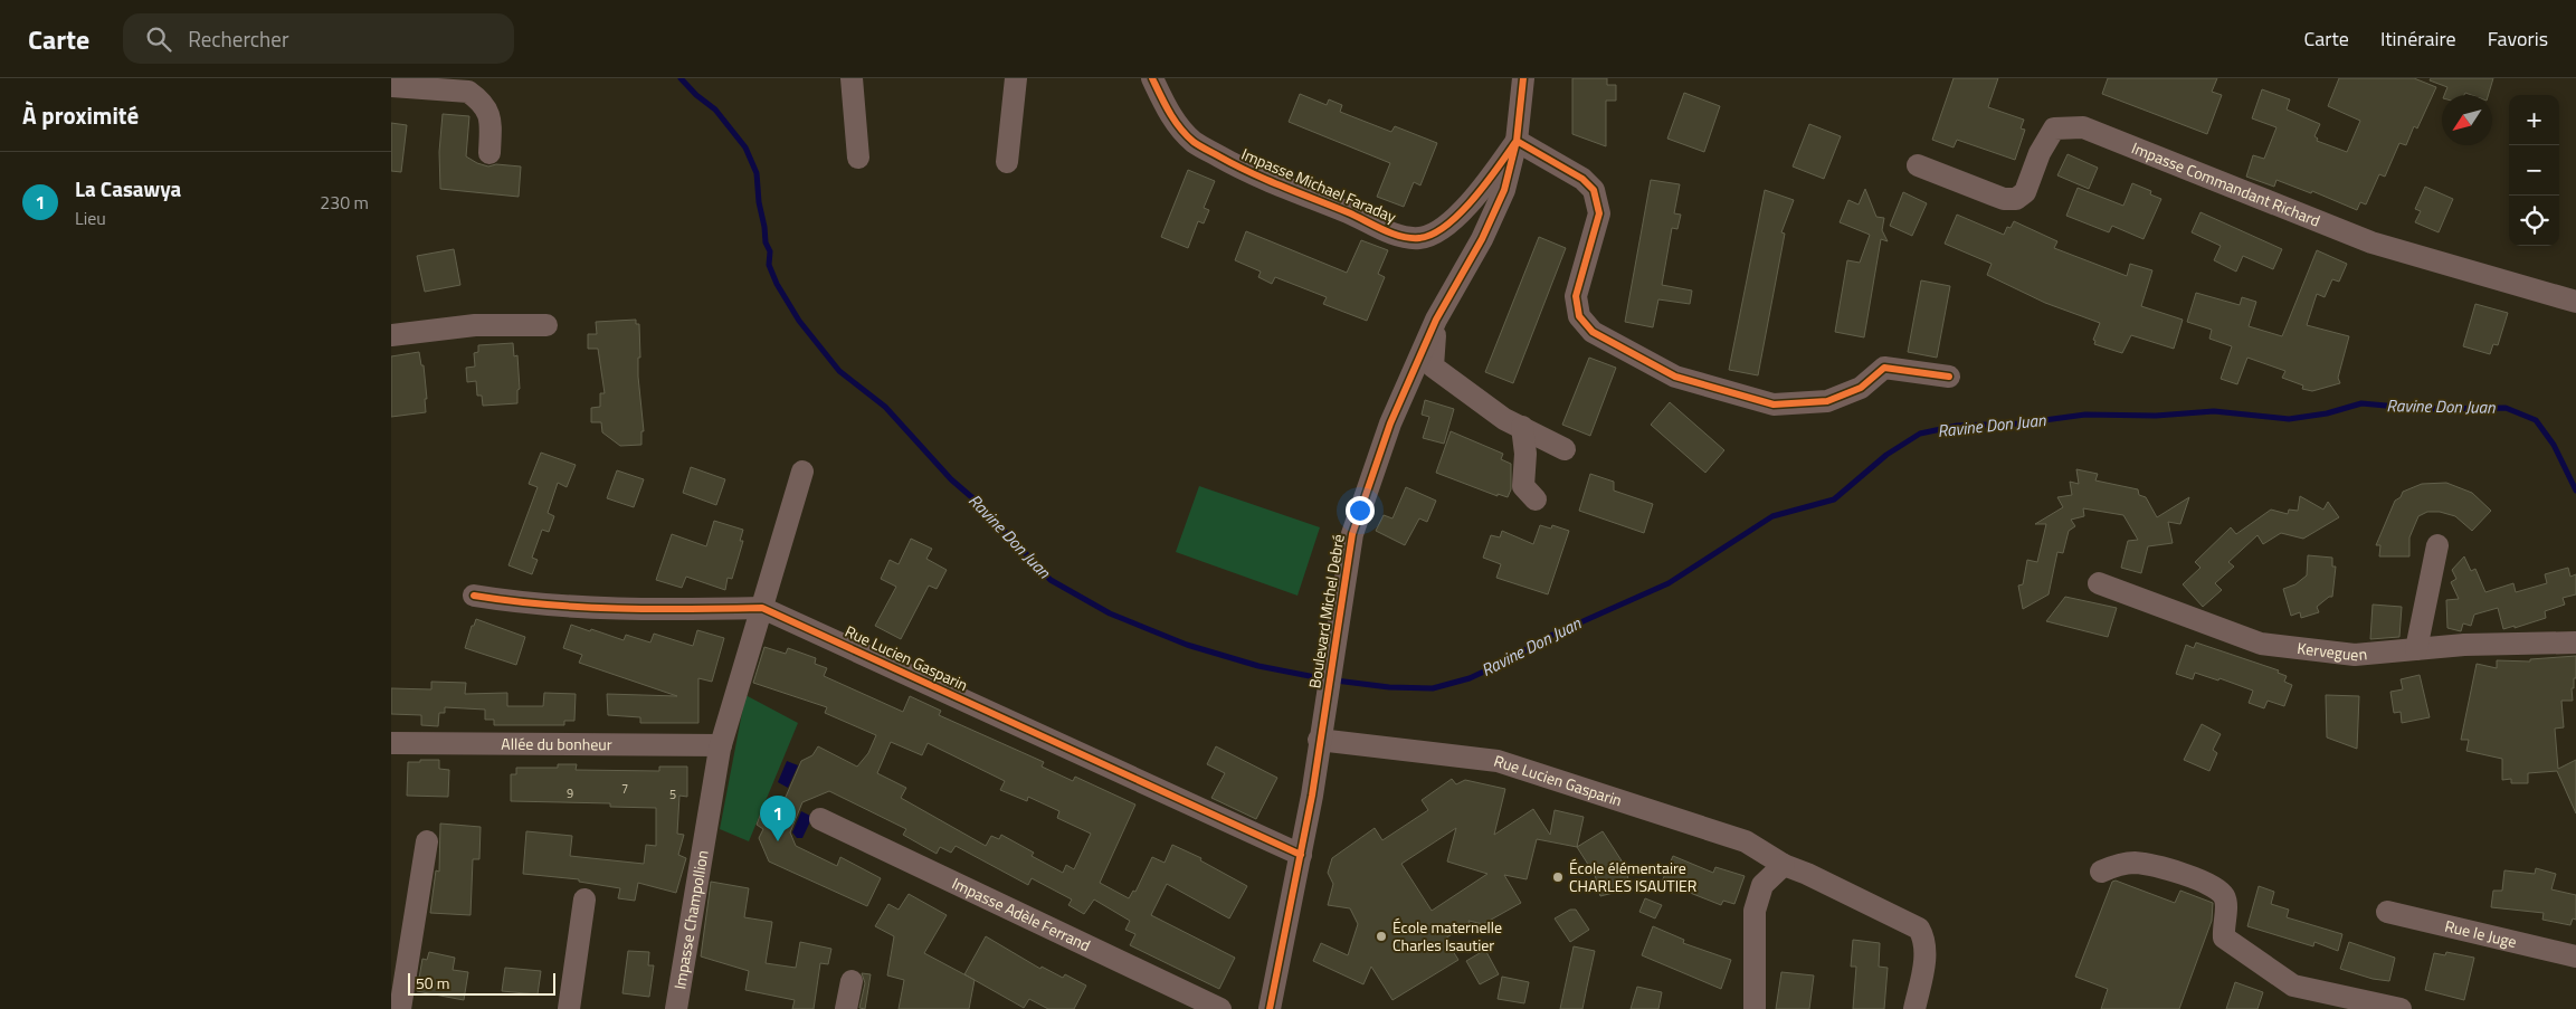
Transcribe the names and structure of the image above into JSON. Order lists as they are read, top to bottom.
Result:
{
  "streets": {
    "street": [
      "Impasse Commandant Richard",
      "Impasse Michael Faraday",
      "Boulevard Michel Debré",
      "Kerveguen",
      "Rue Lucien Gasparin",
      "Allée du bonheur",
      "Impasse Adèle Ferrand",
      "Impasse Champollion",
      "Rue le Juge"
    ]
  },
  "crossings": [
    ["Impasse Michael Faraday", "Boulevard Michel Debré"],
    ["Boulevard Michel Debré", "Rue Lucien Gasparin"],
    ["Allée du bonheur", "Impasse Champollion"]
  ],
  "water": ["Ravine Don Juan"],
  "places": ["École élémentaire CHARLES ISAUTIER", "École maternelle Charles Isautier"],
  "house_numbers": ["7", "9", "5"],
  "scale_bar": "50 m",
  "north": "bottom left",
  "page": {
    "header": "Carte",
    "search": "Rechercher",
    "nav": ["Carte", "Itinéraire", "Favoris"],
    "heading": "À proximité",
    "map_buttons": ["+", "−"],
    "list": [
      {
        "mark": "1",
        "name": "La Casawya",
        "note": "Lieu",
        "value": "230 m"
      }
    ],
    "pins": "1",
    "scale": "50 m"
  }
}
